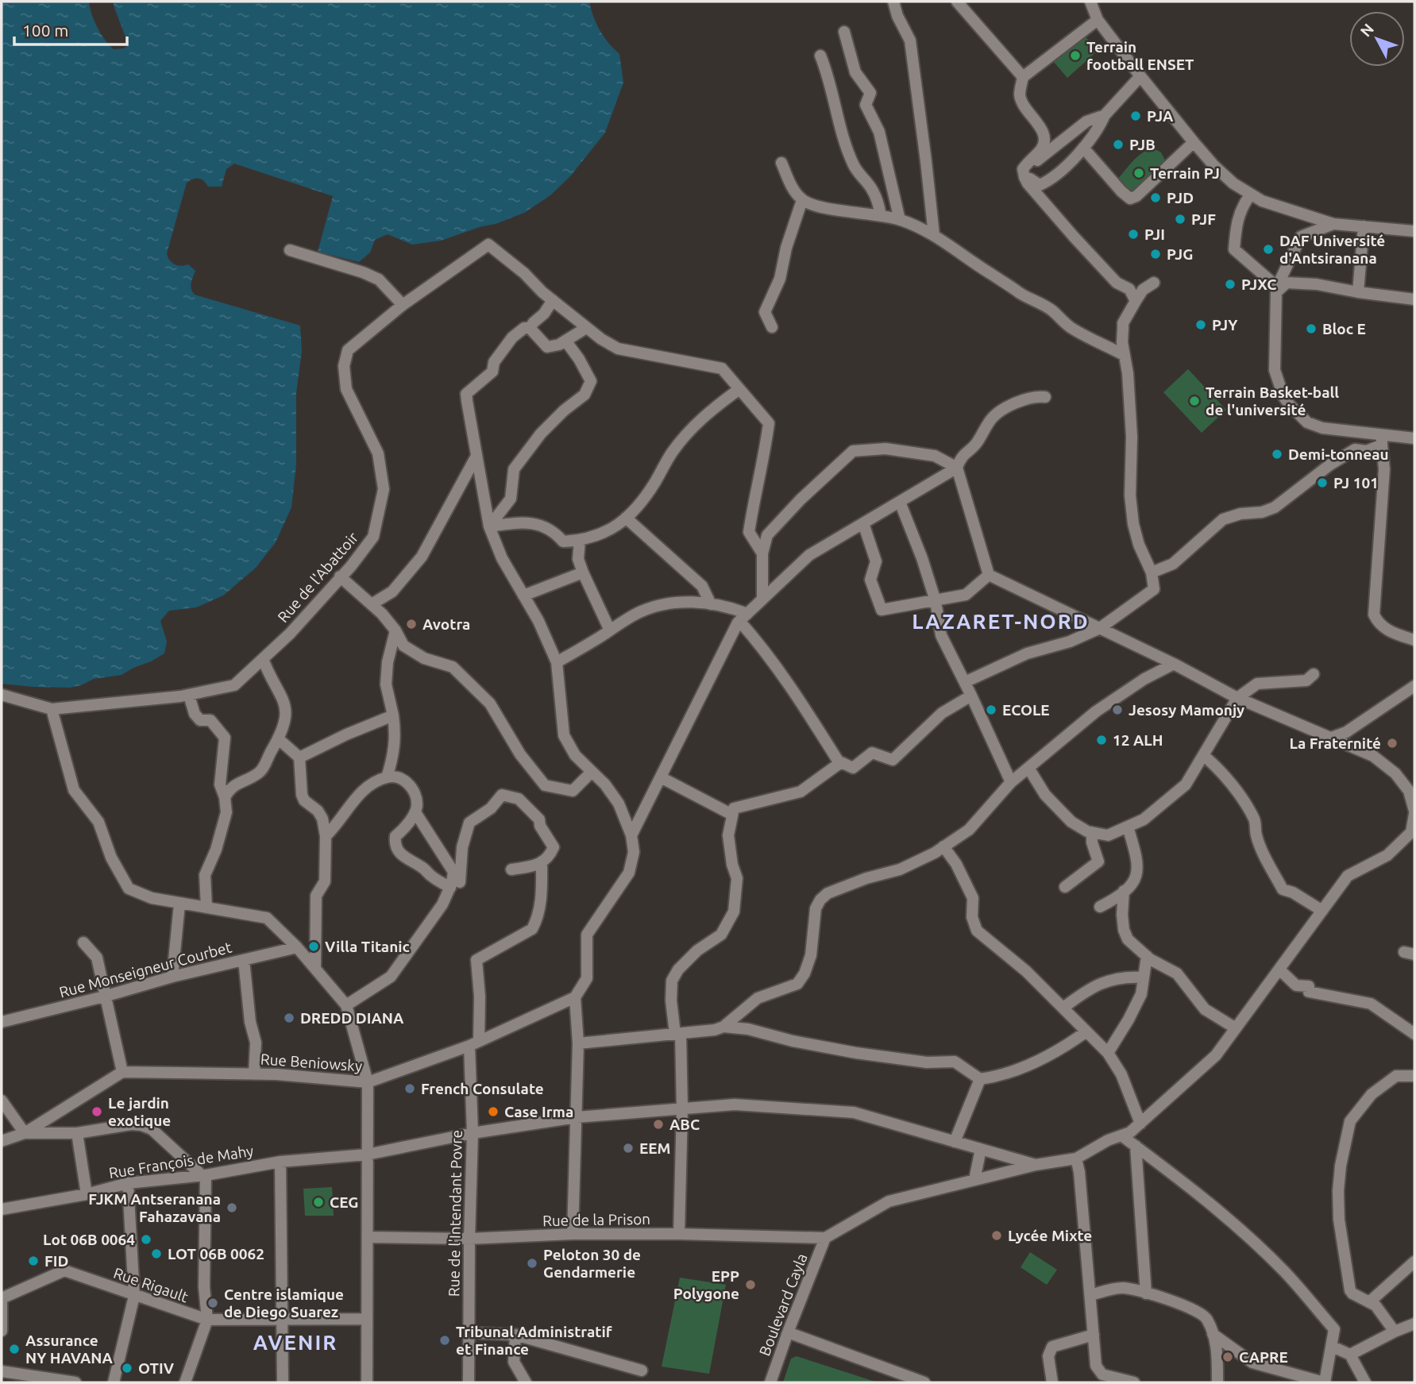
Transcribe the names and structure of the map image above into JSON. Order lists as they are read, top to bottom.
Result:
{
  "streets": {
    "street": [
      "Rue de l'Abattoir",
      "Rue Monseigneur Courbet",
      "Rue Beniowsky",
      "Rue François de Mahy",
      "Rue de l'Intendant Povre",
      "Rue de la Prison",
      "Rue Rigault",
      "Boulevard Cayla"
    ]
  },
  "crossings": [
    ["Rue Beniowsky", "Rue de l'Intendant Povre"],
    ["Rue François de Mahy", "Rue de l'Intendant Povre"],
    ["Rue de l'Intendant Povre", "Rue de la Prison"],
    ["Rue de la Prison", "Boulevard Cayla"]
  ],
  "districts": ["LAZARET-NORD", "AVENIR"],
  "places": [
    "Terrain football ENSET",
    "PJA",
    "PJB",
    "Terrain PJ",
    "PJD",
    "PJF",
    "PJI",
    "DAF Université d'Antsiranana",
    "PJG",
    "PJXC",
    "PJY",
    "Bloc E",
    "Terrain Basket-ball de l'université",
    "Demi-tonneau",
    "PJ 101",
    "Avotra",
    "ECOLE",
    "Jesosy Mamonjy",
    "12 ALH",
    "La Fraternité",
    "Villa Titanic",
    "DREDD DIANA",
    "French Consulate",
    "Le jardin exotique",
    "Case Irma",
    "ABC",
    "EEM",
    "CEG",
    "FJKM Antseranana Fahazavana",
    "Lycée Mixte",
    "Lot 06B 0064",
    "LOT 06B 0062",
    "FID",
    "Peloton 30 de Gendarmerie",
    "EPP Polygone",
    "Centre islamique de Diego Suarez",
    "Tribunal Administratif et Finance",
    "Assurance NY HAVANA",
    "CAPRE",
    "OTIV"
  ],
  "scale_bar": "100 m",
  "north": "top left"
}
